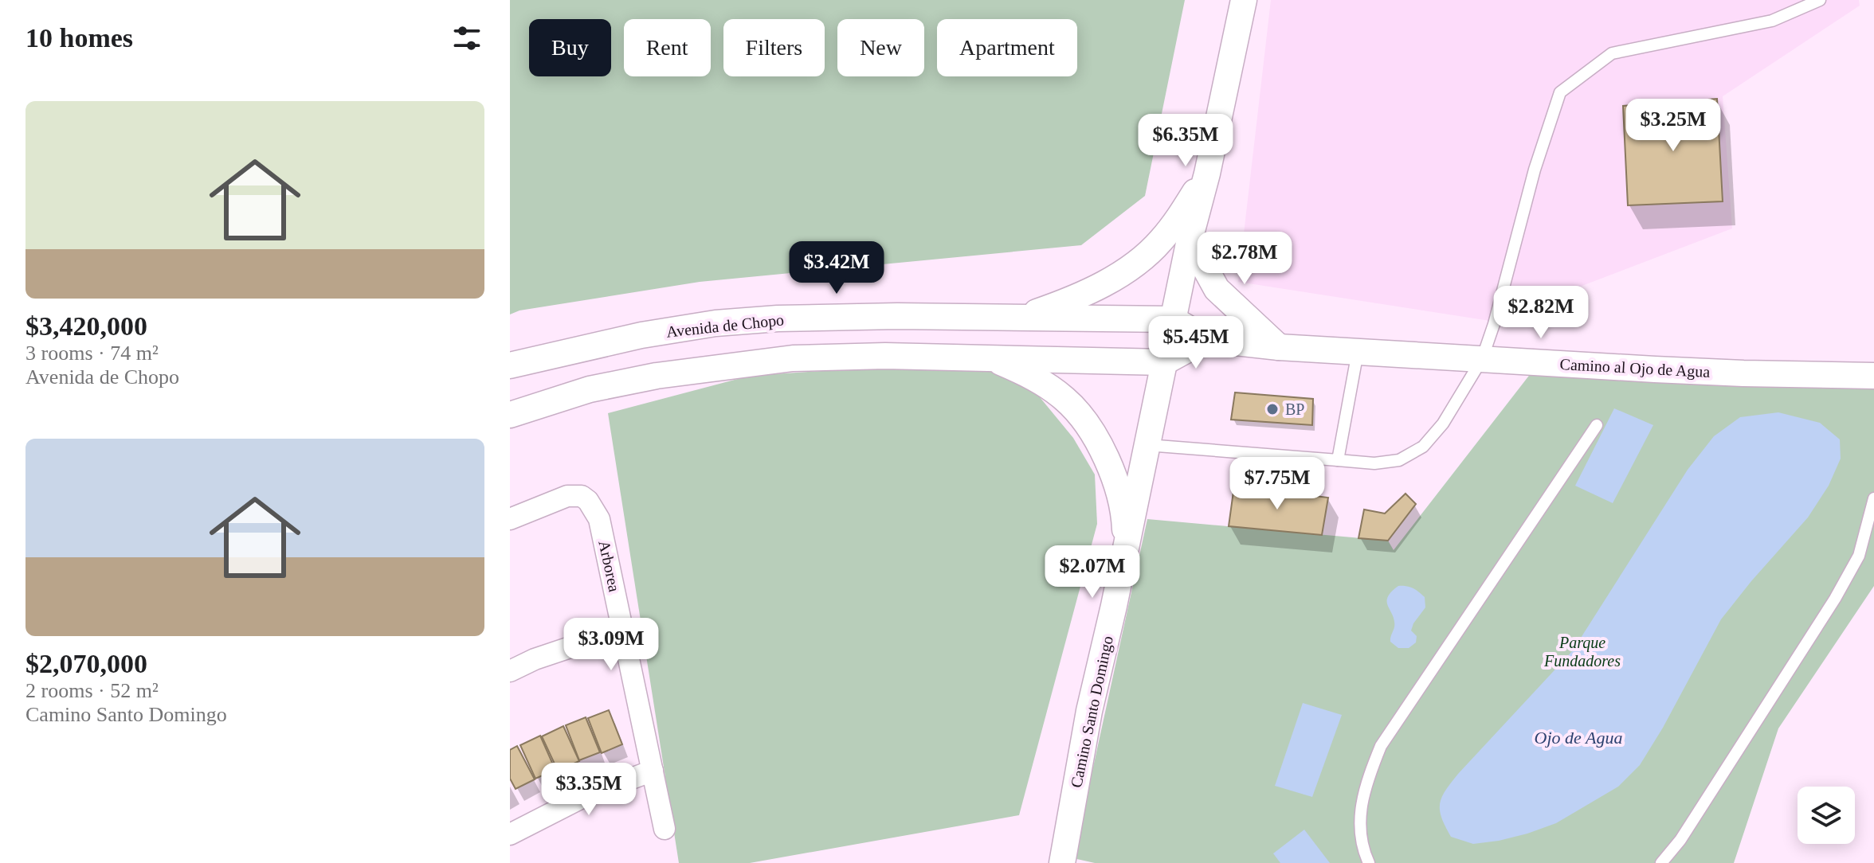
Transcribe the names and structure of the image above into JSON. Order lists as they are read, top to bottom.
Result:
{
  "streets": {
    "street": [
      "Avenida de Chopo",
      "Camino al Ojo de Agua",
      "Arborea",
      "Camino Santo Domingo"
    ]
  },
  "crossings": [
    ["Avenida de Chopo", "Camino al Ojo de Agua"],
    ["Avenida de Chopo", "Camino Santo Domingo"],
    ["Camino al Ojo de Agua", "Camino Santo Domingo"]
  ],
  "water": ["Ojo de Agua"],
  "parks": ["Parque Fundadores"],
  "places": ["BP"],
  "page": {
    "heading": "10 homes",
    "chip": [
      "Buy",
      "Rent",
      "Filters",
      "New",
      "Apartment"
    ],
    "list": [
      {
        "name": "$3,420,000",
        "note": "3 rooms · 74 m² · Avenida de Chopo"
      },
      {
        "name": "$2,070,000",
        "note": "2 rooms · 52 m² · Camino Santo Domingo"
      }
    ],
    "price": [
      "$3.25M",
      "$6.35M",
      "$2.78M",
      "$3.42M",
      "$2.82M",
      "$5.45M",
      "$7.75M",
      "$2.07M",
      "$3.09M",
      "$3.35M"
    ]
  }
}
